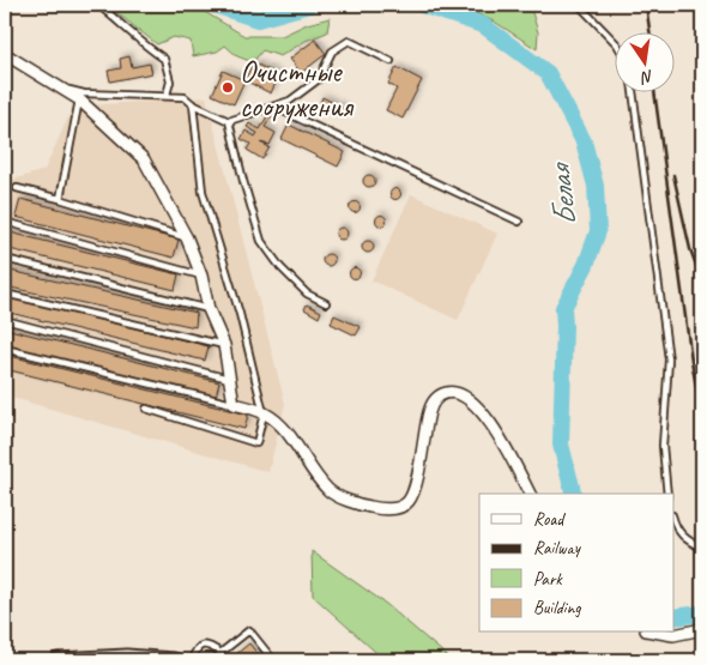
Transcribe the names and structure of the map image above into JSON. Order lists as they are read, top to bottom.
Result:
{
  "water": ["Белая"],
  "places": ["Очистные сооружения"],
  "legend": [
    "Road",
    "Railway",
    "Park",
    "Building"
  ],
  "north": "bottom"
}
